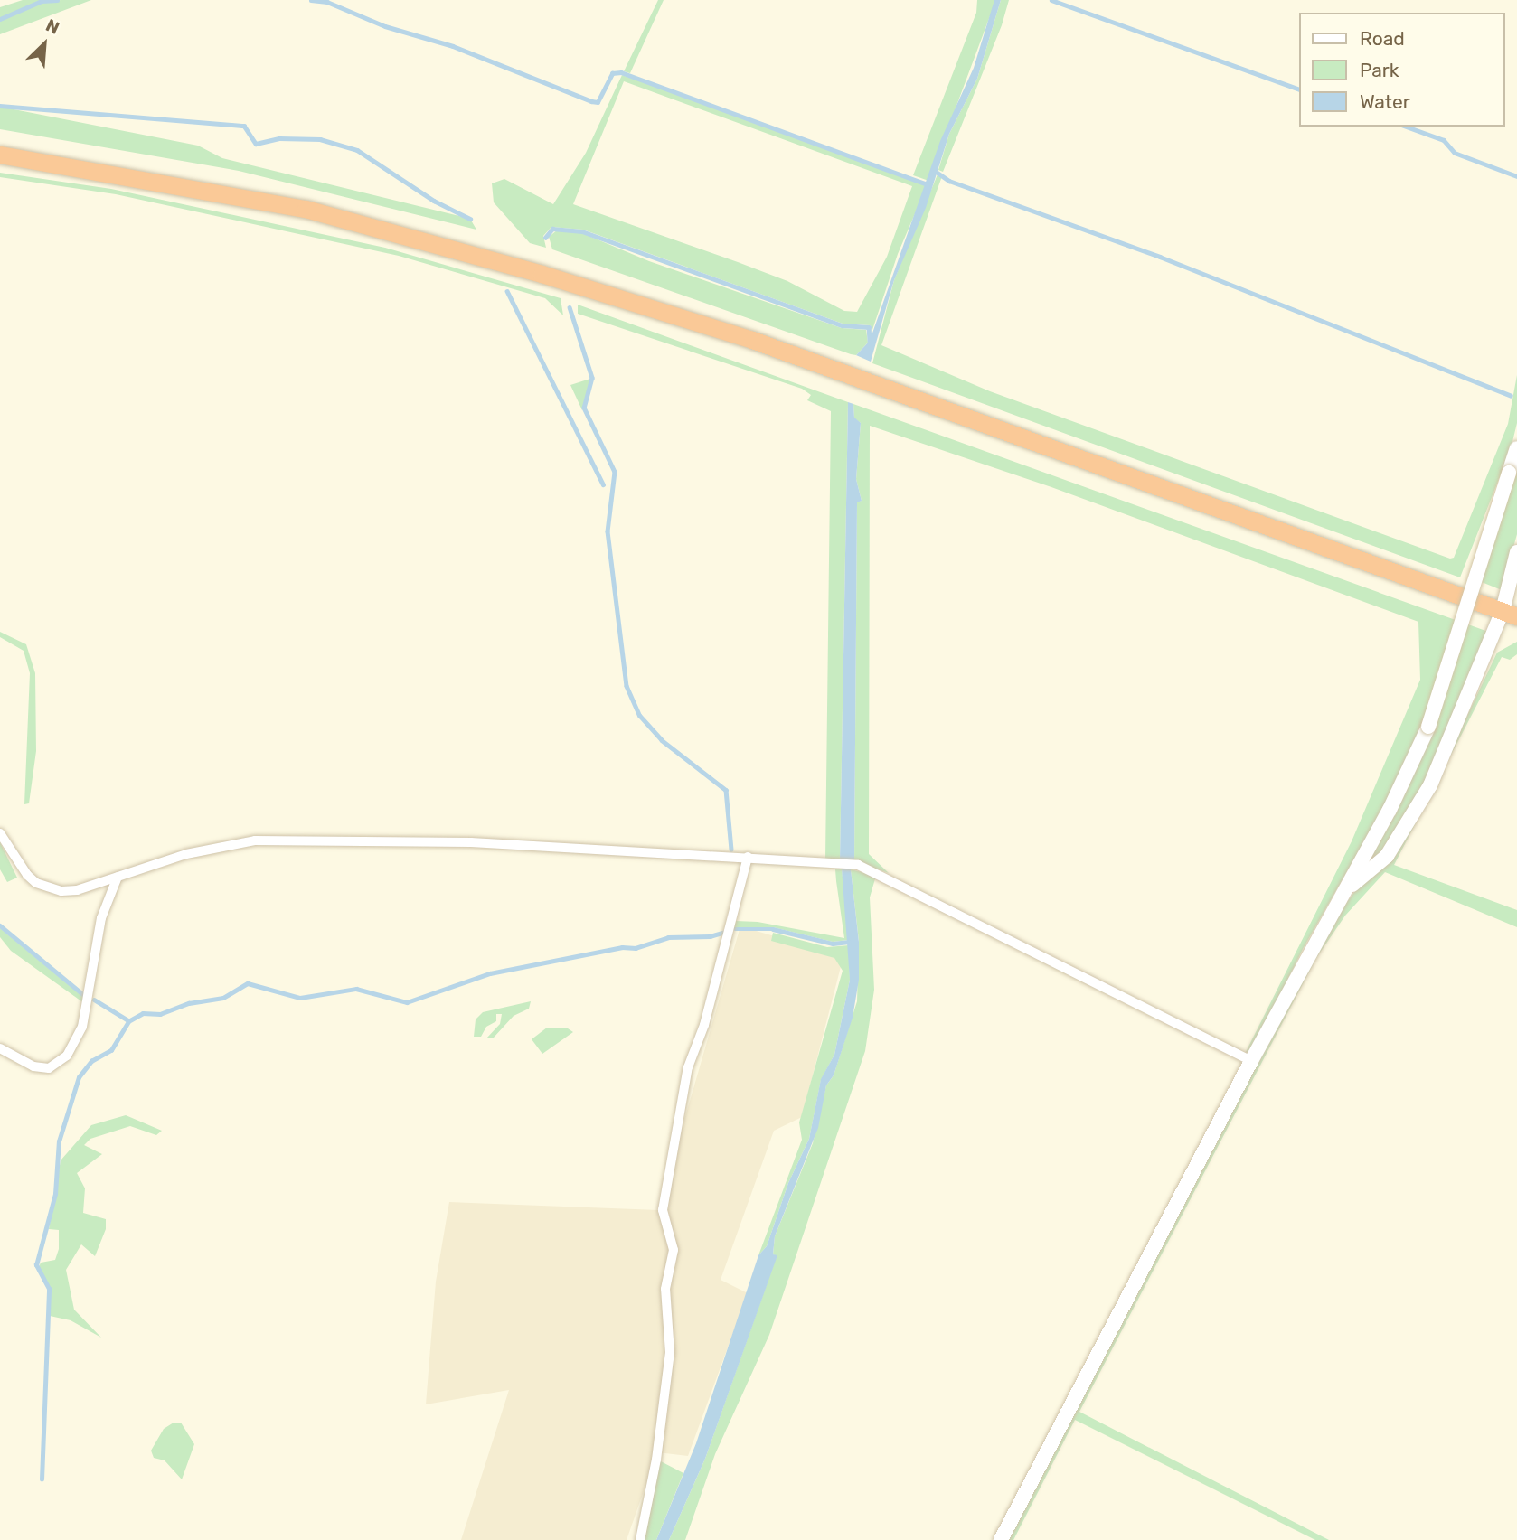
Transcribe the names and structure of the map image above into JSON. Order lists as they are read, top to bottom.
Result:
{
  "legend": ["Road", "Park", "Water"],
  "north": "top right"
}
